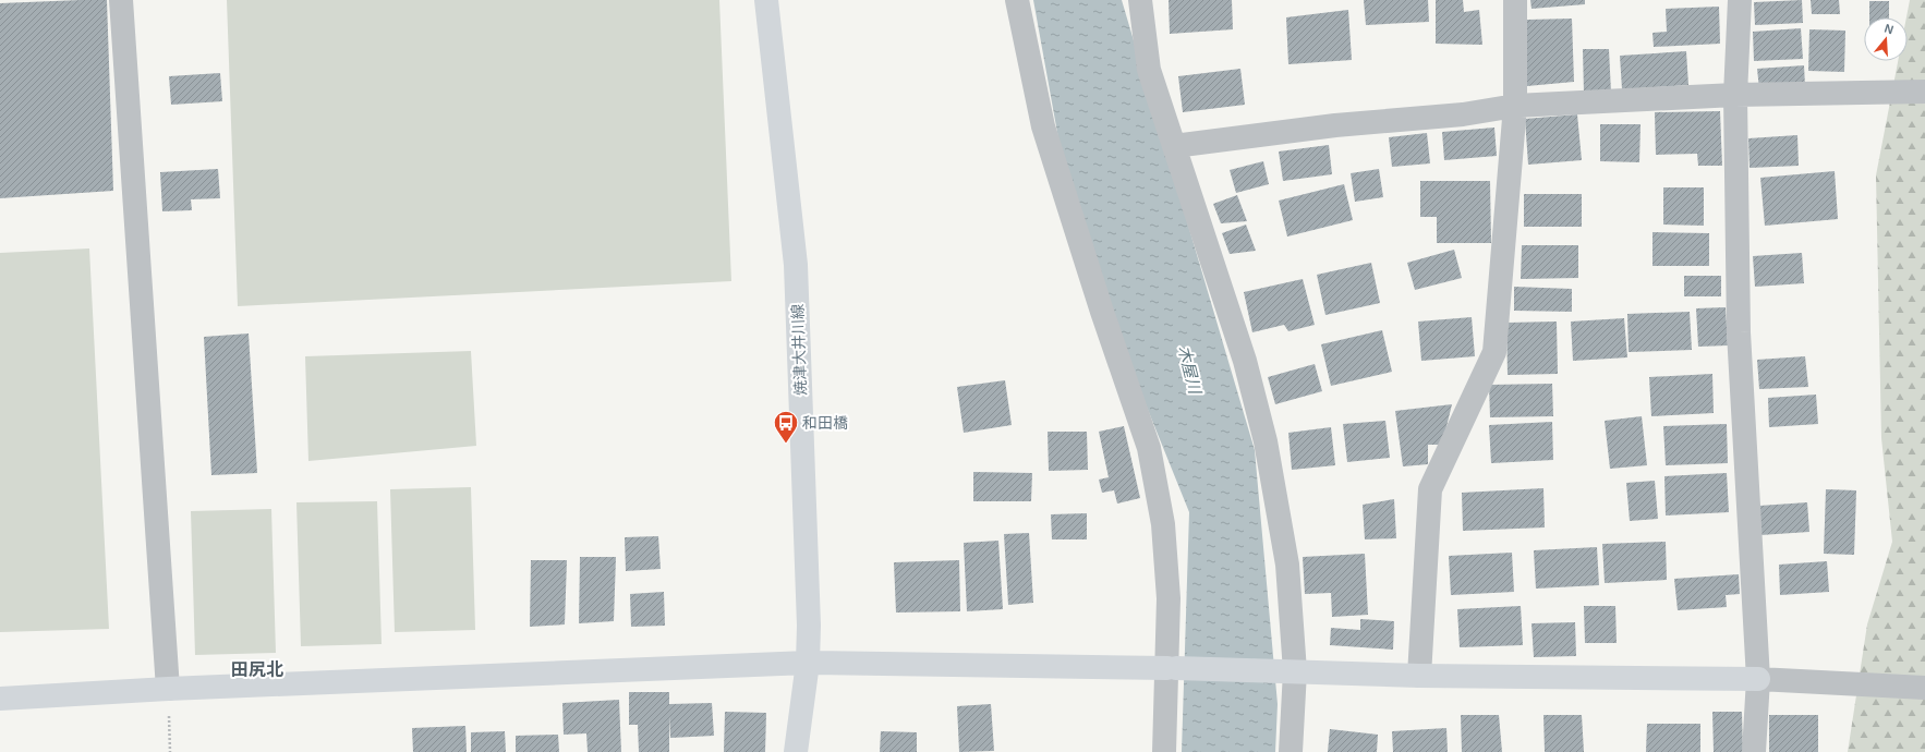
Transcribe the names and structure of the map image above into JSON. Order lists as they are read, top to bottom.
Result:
{
  "streets": {
    "street": ["焼津大井川線"]
  },
  "districts": ["田尻北"],
  "water": ["木屋川"],
  "places": {
    "bus stop": ["和田橋"]
  },
  "north": "top"
}
